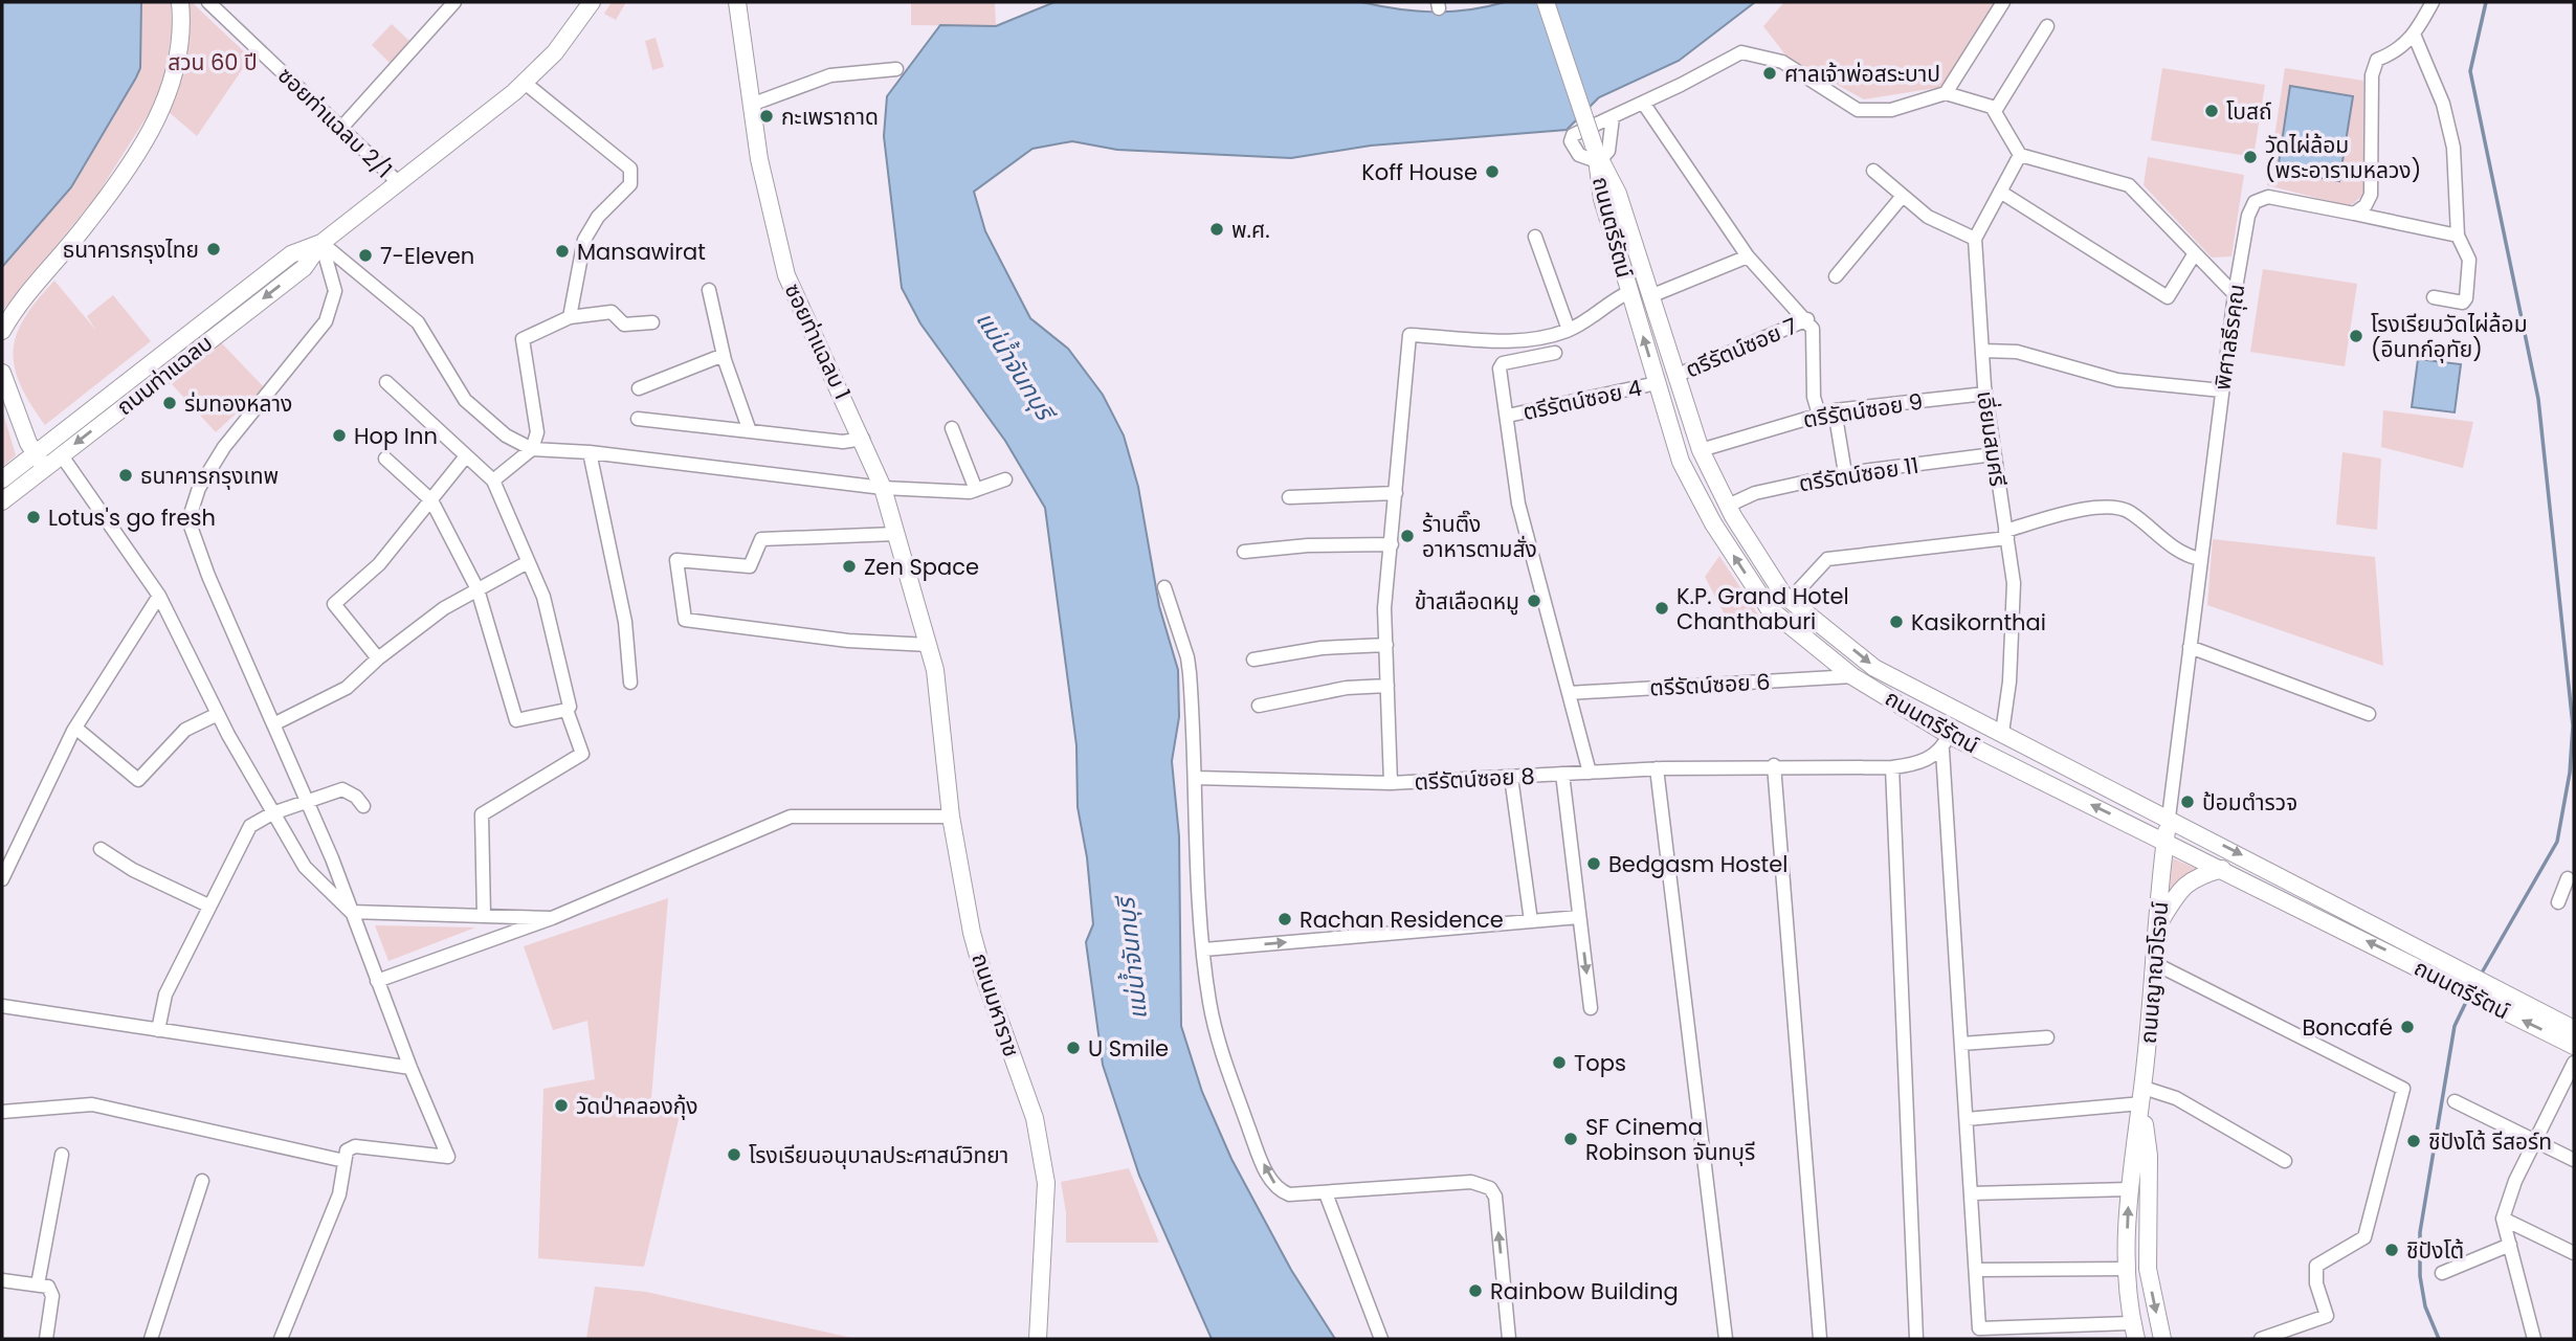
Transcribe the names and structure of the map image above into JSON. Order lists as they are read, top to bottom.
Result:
{
  "streets": {
    "main road": [
      "ถนนตรีรัตน์",
      "ซอยท่าแฉลบ 1",
      "ถนนท่าแฉลบ",
      "ถนนญาณวิโรจน์",
      "ถนนมหาราช"
    ],
    "street": [
      "ซอยท่าแฉลบ 2/1",
      "พิศาลธีรคุณ",
      "ตรีรัตน์ซอย 7",
      "ตรีรัตน์ซอย 4",
      "ตรีรัตน์ซอย 9",
      "เอี่ยมสมศรี",
      "ตรีรัตน์ซอย 11",
      "ตรีรัตน์ซอย 6",
      "ตรีรัตน์ซอย 8"
    ]
  },
  "crossings": [
    ["ซอยท่าแฉลบ 2/1", "ถนนท่าแฉลบ"],
    ["ถนนตรีรัตน์", "พิศาลธีรคุณ"],
    ["ถนนตรีรัตน์", "ตรีรัตน์ซอย 7"],
    ["ถนนตรีรัตน์", "ตรีรัตน์ซอย 4"],
    ["ถนนตรีรัตน์", "ตรีรัตน์ซอย 9"],
    ["ถนนตรีรัตน์", "เอี่ยมสมศรี"],
    ["ถนนตรีรัตน์", "ตรีรัตน์ซอย 11"],
    ["ถนนตรีรัตน์", "ตรีรัตน์ซอย 6"],
    ["ถนนตรีรัตน์", "ตรีรัตน์ซอย 8"],
    ["ถนนตรีรัตน์", "ถนนญาณวิโรจน์"],
    ["พิศาลธีรคุณ", "ถนนญาณวิโรจน์"],
    ["ซอยท่าแฉลบ 1", "ถนนมหาราช"],
    ["ตรีรัตน์ซอย 9", "เอี่ยมสมศรี"],
    ["เอี่ยมสมศรี", "ตรีรัตน์ซอย 11"]
  ],
  "water": ["แม่น้ำจันทบุรี"],
  "parks": ["สวน 60 ปี"],
  "places": [
    "ศาลเจ้าพ่อสระบาป",
    "โบสถ์",
    "กะเพราถาด",
    "วัดไผ่ล้อม (พระอารามหลวง)",
    "Koff House",
    "พ.ศ.",
    "ธนาคารกรุงไทย",
    "Mansawirat",
    "7-Eleven",
    "โรงเรียนวัดไผ่ล้อม (อินทก์อุทัย)",
    "ร่มทองหลาง",
    "Hop Inn",
    "ธนาคารกรุงเทพ",
    "Lotus's go fresh",
    "ร้านติ๊ง อาหารตามสั่ง",
    "Zen Space",
    "ข้าสเลือดหมู",
    "K.P. Grand Hotel Chanthaburi",
    "Kasikornthai",
    "ป้อมตำรวจ",
    "Bedgasm Hostel",
    "Rachan Residence",
    "Boncafé",
    "U Smile",
    "Tops",
    "วัดป่าคลองกุ้ง",
    "SF Cinema Robinson จันทบุรี",
    "ชิปังโต้ รีสอร์ท",
    "โรงเรียนอนุบาลประศาสน์วิทยา",
    "ชิปังโต้",
    "Rainbow Building"
  ]
}
